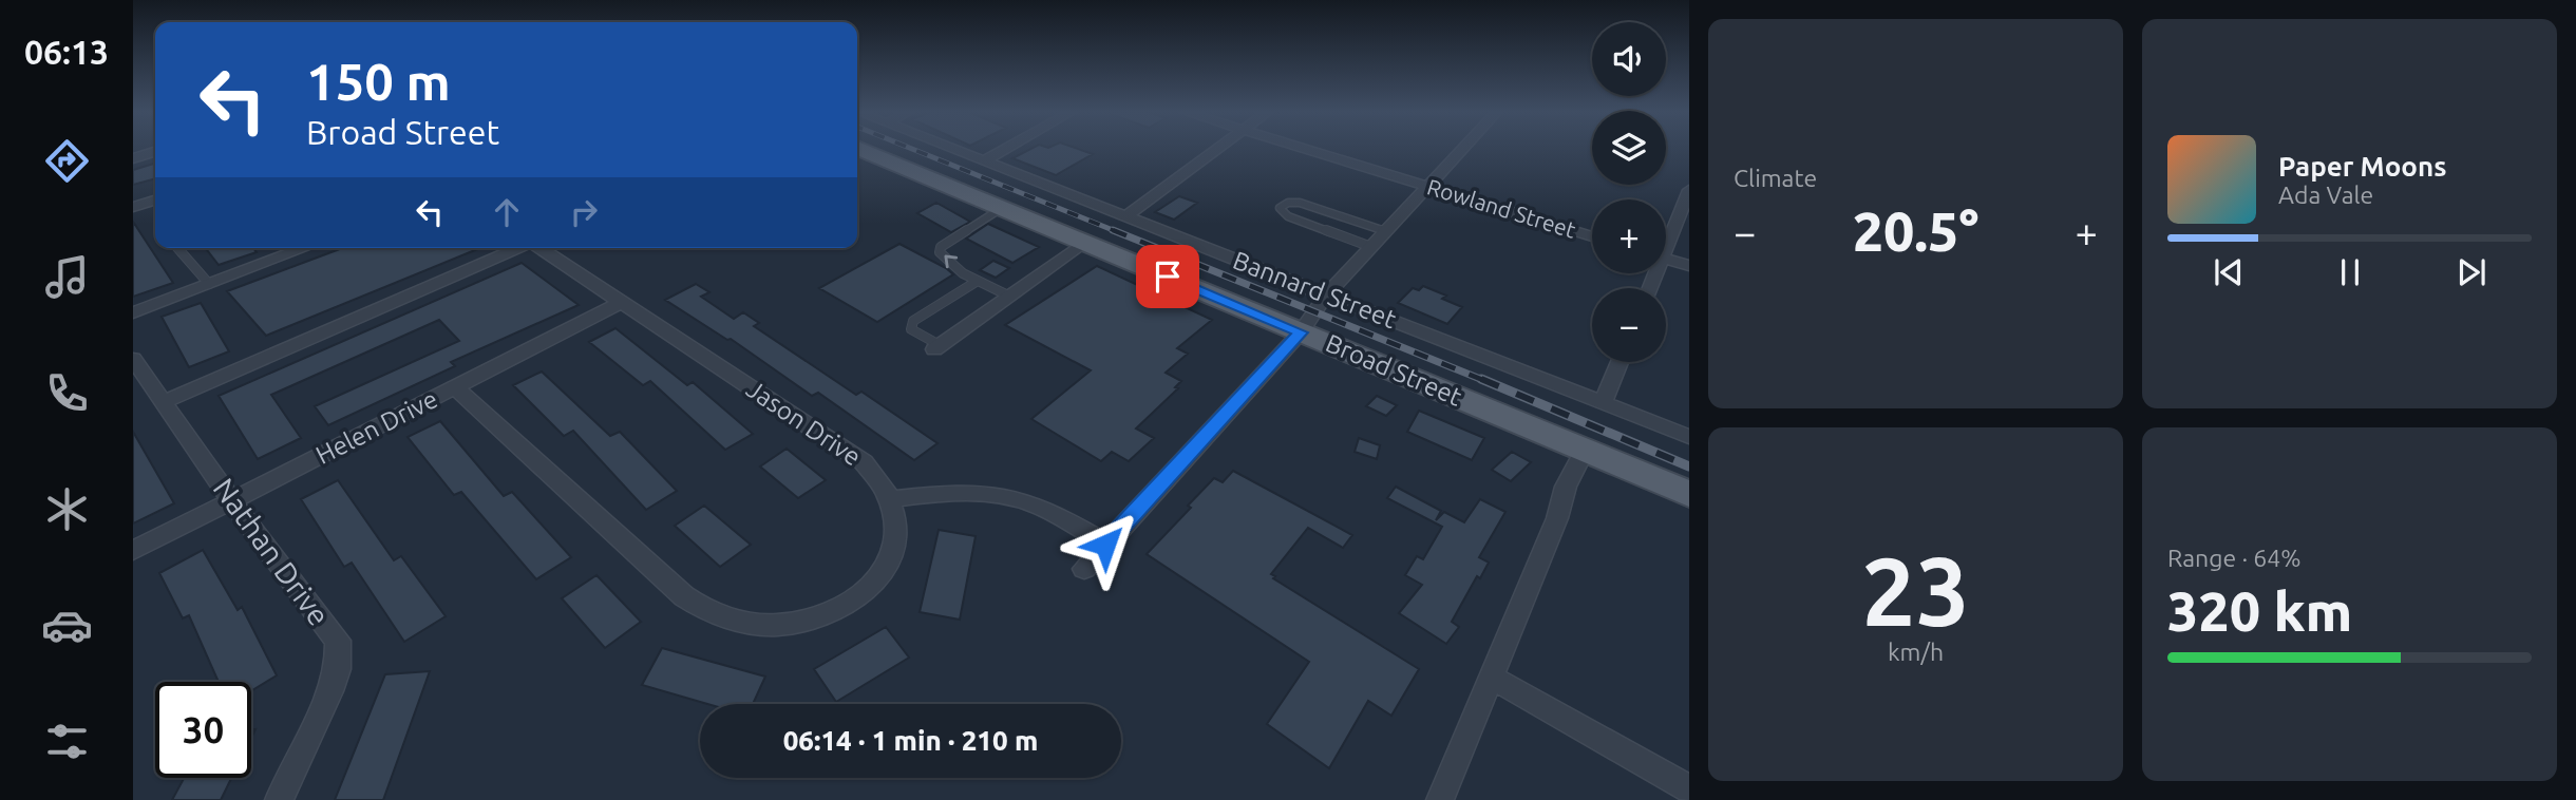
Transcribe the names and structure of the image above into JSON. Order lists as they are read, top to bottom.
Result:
{
  "streets": {
    "main road": ["Broad Street"],
    "street": [
      "Rowland Street",
      "Bannard Street",
      "Jason Drive",
      "Helen Drive",
      "Nathan Drive"
    ]
  },
  "crossings": [
    ["Jason Drive", "Helen Drive"],
    ["Helen Drive", "Nathan Drive"]
  ],
  "page": {
    "tabs": "06:13",
    "tile": [
      "Climate",
      ["23", "km/h"],
      ["Range · 64%", "320 km"]
    ],
    "map_buttons": ["+", "−"],
    "turn": ["150 m", "Broad Street"],
    "song": ["Paper Moons", "Ada Vale"],
    "heat": ["−", "20.5°", "+"],
    "limit": "30",
    "trip": "06:14 · 1 min · 210 m"
  }
}
